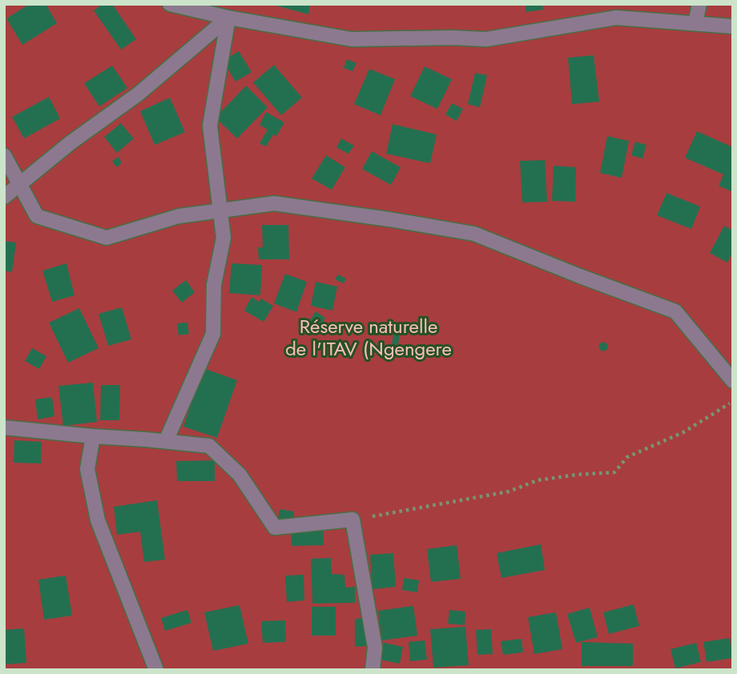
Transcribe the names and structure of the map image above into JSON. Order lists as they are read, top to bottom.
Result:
{
  "parks": ["Réserve naturelle de l'ITAV (Ngengere"]
}
